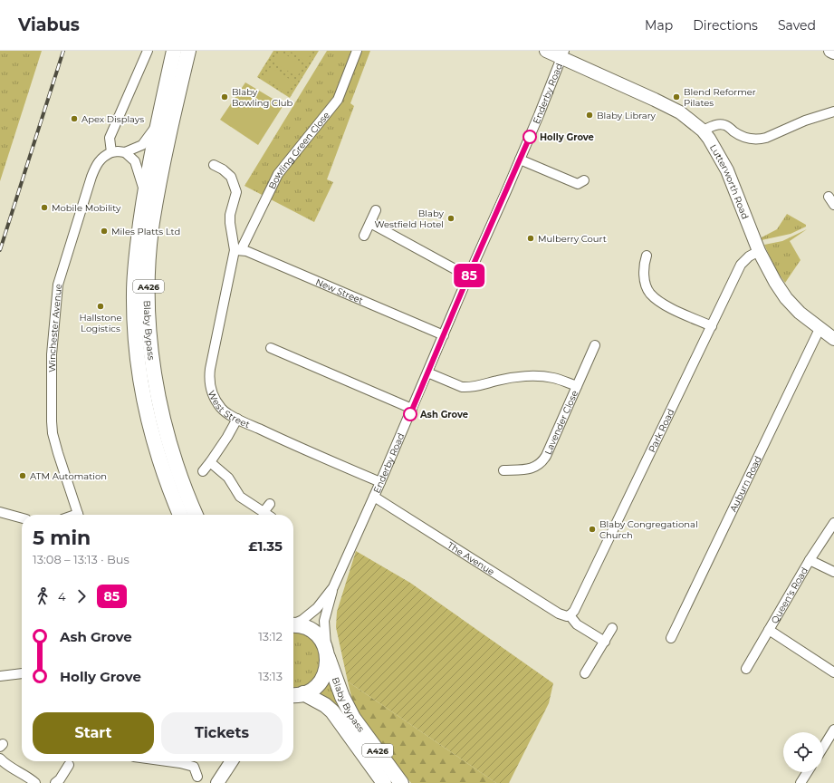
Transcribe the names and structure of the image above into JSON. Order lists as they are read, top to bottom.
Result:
{
  "streets": {
    "main road": ["A426", "Blaby Bypass"],
    "street": [
      "Enderby Road",
      "Bowling Green Close",
      "Lutterworth Road",
      "New Street",
      "Winchester Avenue",
      "West Street",
      "Lavender Close",
      "Park Road",
      "Auburn Road",
      "The Avenue",
      "Queen's Road"
    ]
  },
  "crossings": [
    ["Enderby Road", "Lutterworth Road"],
    ["Enderby Road", "New Street"],
    ["Enderby Road", "Blaby Bypass"],
    ["Enderby Road", "West Street"],
    ["Enderby Road", "The Avenue"],
    ["Bowling Green Close", "New Street"],
    ["Bowling Green Close", "West Street"],
    ["Lutterworth Road", "Park Road"],
    ["Lutterworth Road", "Auburn Road"],
    ["New Street", "West Street"],
    ["Park Road", "The Avenue"]
  ],
  "places": [
    "Blaby Bowling Club",
    "Blend Reformer Pilates",
    "Blaby Library",
    "Apex Displays",
    "Holly Grove",
    "Mobile Mobility",
    "Blaby Westfield Hotel",
    "Miles Platts Ltd",
    "Mulberry Court",
    "Hallstone Logistics",
    "Ash Grove",
    "ATM Automation",
    "Blaby Congregational Church"
  ],
  "lines": ["bus line 85"],
  "page": {
    "header": "Viabus",
    "nav": ["Map", "Directions", "Saved"],
    "on_map": "85",
    "heading": ["5 min", "13:08 – 13:13 · Bus", "£1.35"],
    "legs": ["4", "85"],
    "list": [
      {
        "name": "Ash Grove",
        "value": "13:12"
      },
      {
        "name": "Holly Grove",
        "value": "13:13"
      }
    ],
    "buttons": ["Start", "Tickets"]
  }
}
